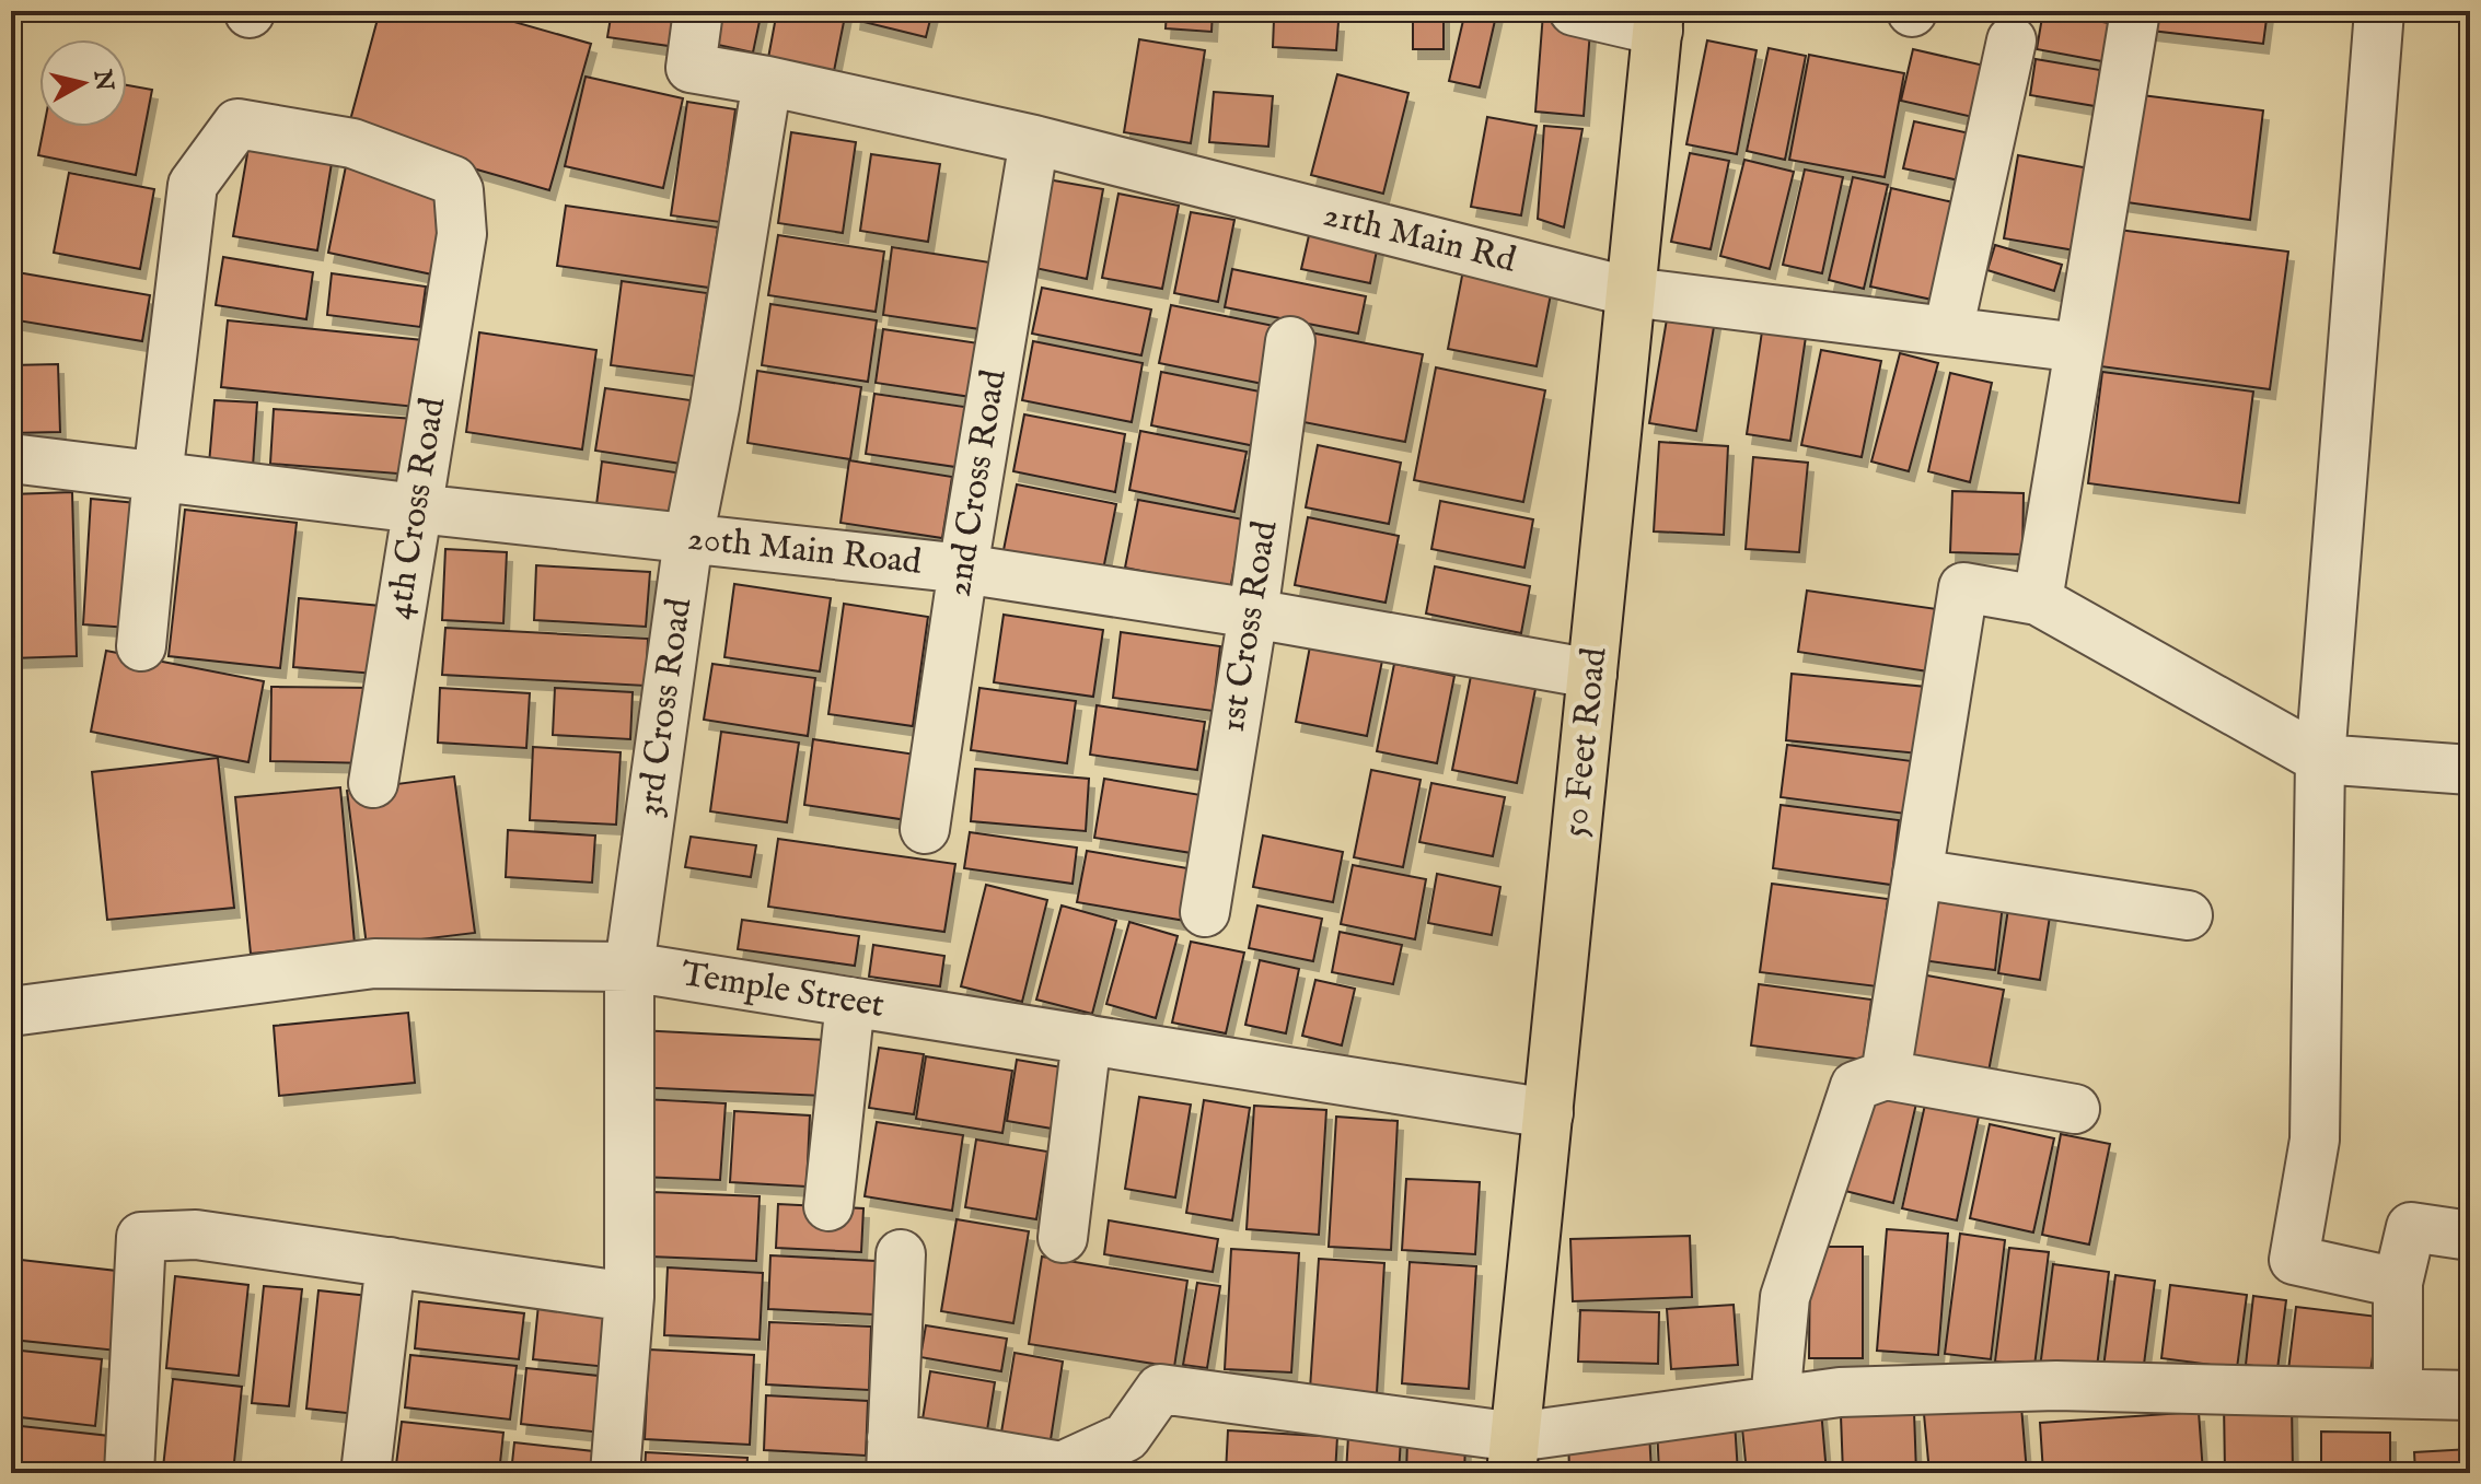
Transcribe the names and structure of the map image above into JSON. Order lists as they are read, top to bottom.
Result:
{
  "streets": {
    "main road": ["50 Feet Road"],
    "street": [
      "21th Main Rd",
      "2nd Cross Road",
      "4th Cross Road",
      "20th Main Road",
      "1st Cross Road",
      "3rd Cross Road",
      "Temple Street"
    ]
  },
  "crossings": [
    ["21th Main Rd", "2nd Cross Road"],
    ["21th Main Rd", "3rd Cross Road"],
    ["21th Main Rd", "50 Feet Road"],
    ["2nd Cross Road", "20th Main Road"],
    ["4th Cross Road", "20th Main Road"],
    ["20th Main Road", "1st Cross Road"],
    ["20th Main Road", "3rd Cross Road"],
    ["20th Main Road", "50 Feet Road"],
    ["3rd Cross Road", "Temple Street"],
    ["50 Feet Road", "Temple Street"]
  ],
  "north": "right"
}
